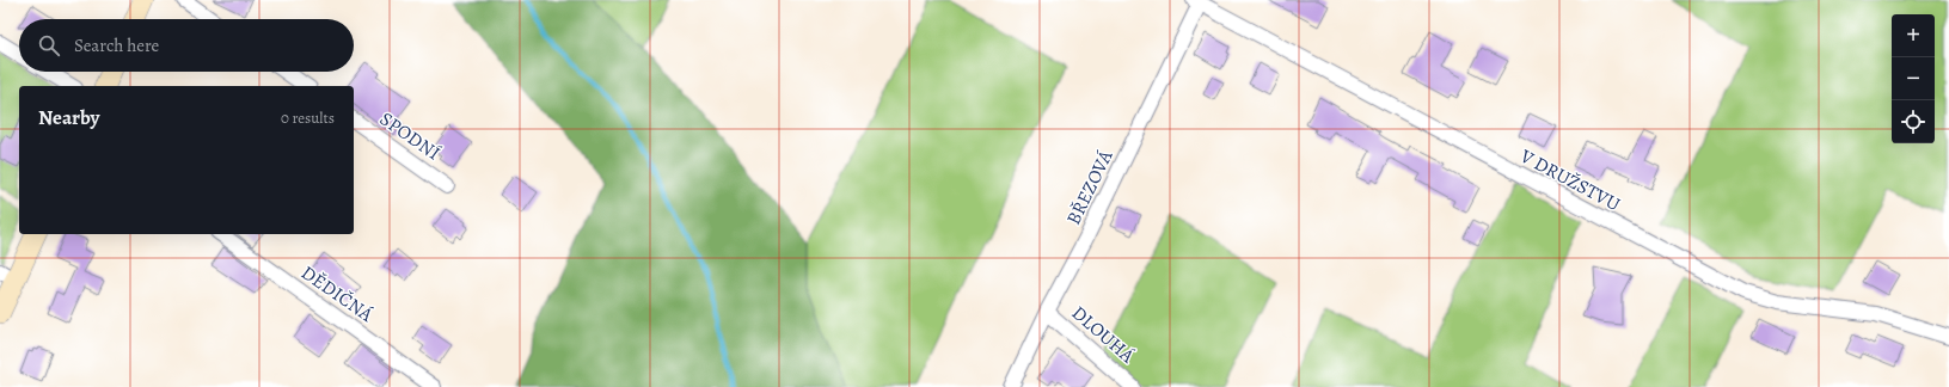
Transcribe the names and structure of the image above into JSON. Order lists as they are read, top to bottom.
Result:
{
  "streets": {
    "street": [
      "SPODNÍ",
      "V DRUŽSTVU",
      "BŘEZOVÁ",
      "DĚDIČNÁ",
      "DLOUHÁ"
    ]
  },
  "crossings": [
    ["V DRUŽSTVU", "BŘEZOVÁ"],
    ["BŘEZOVÁ", "DLOUHÁ"]
  ],
  "page": {
    "map_buttons": ["+", "−"],
    "search": "Search here",
    "heading": ["Nearby", "0 results"]
  }
}
